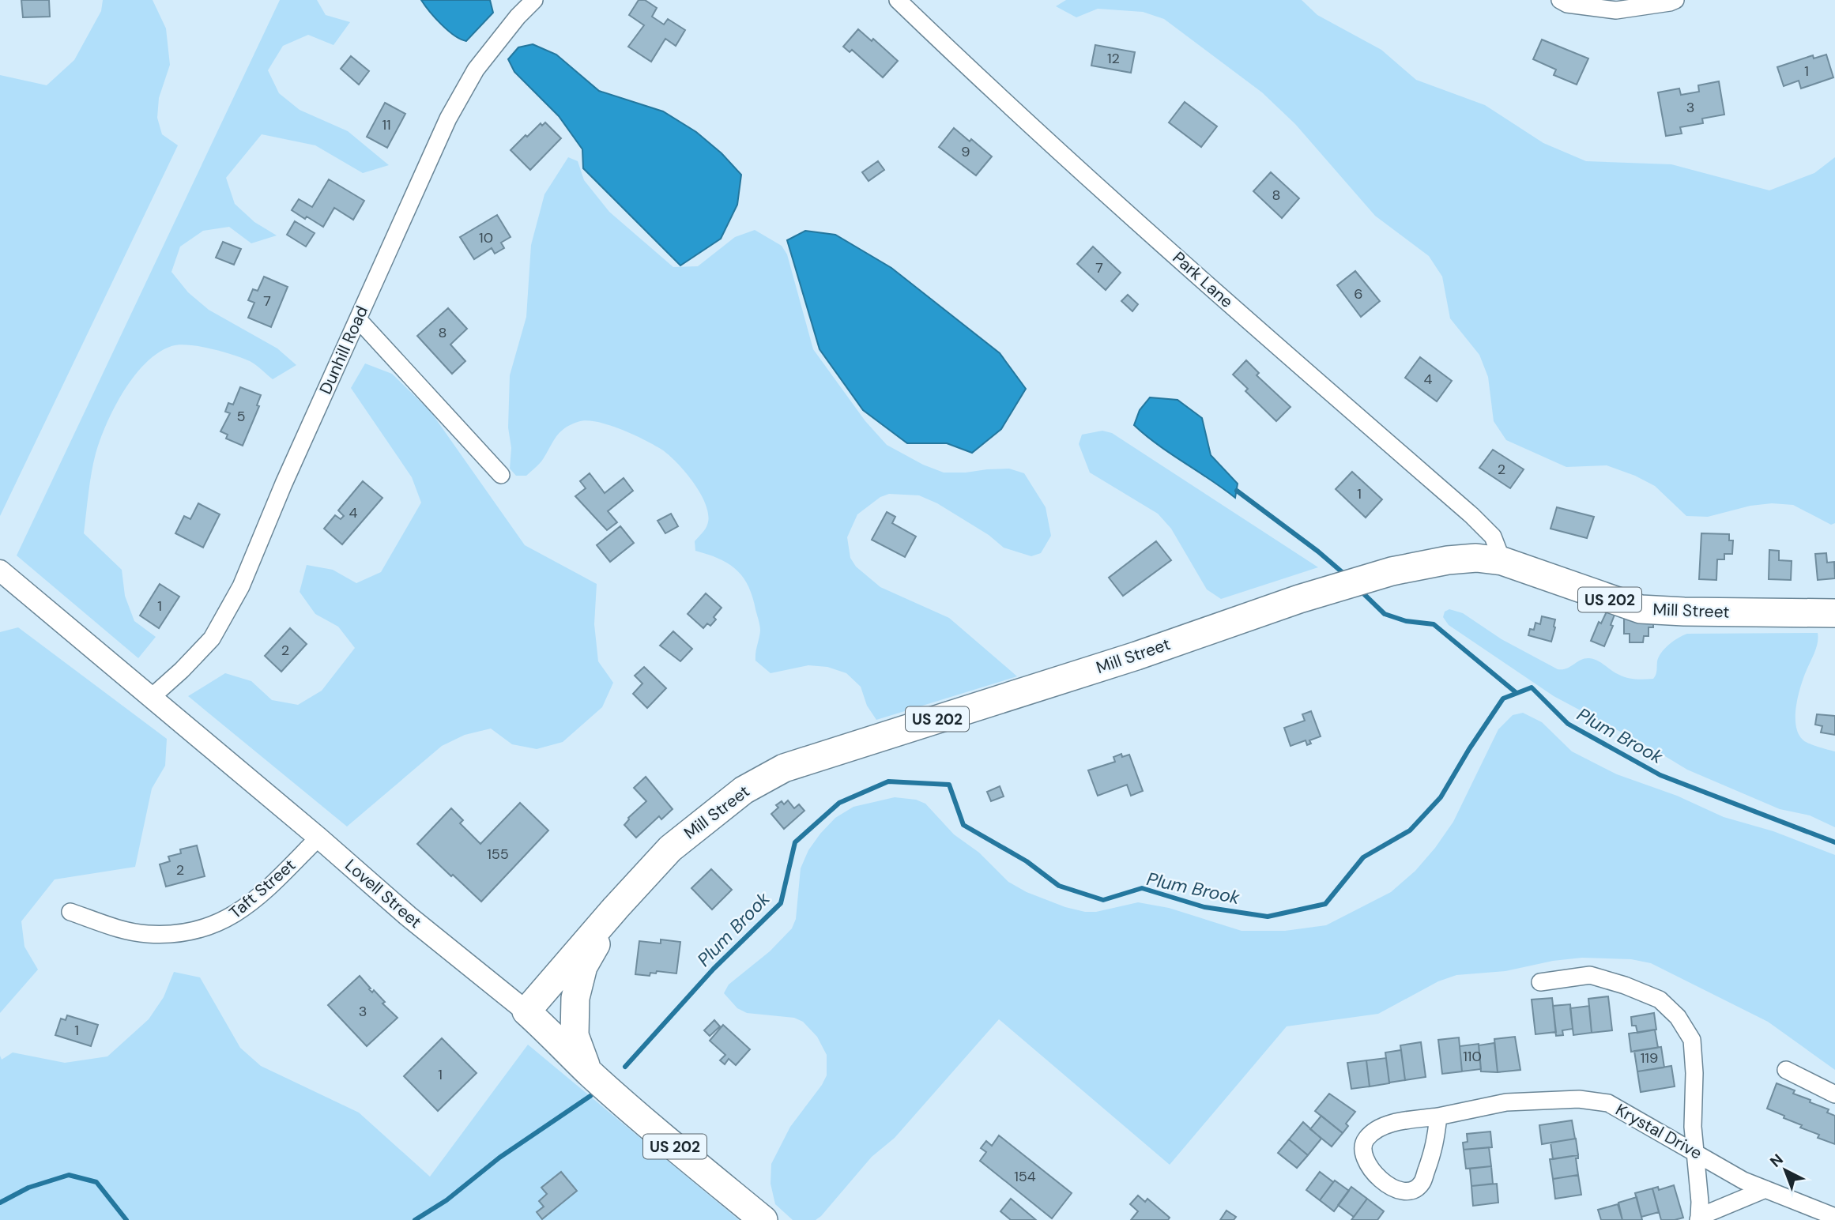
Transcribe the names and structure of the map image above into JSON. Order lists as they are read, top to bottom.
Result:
{
  "streets": {
    "main road": ["US 202", "Mill Street", "Lovell Street"],
    "street": [
      "Park Lane",
      "Dunhill Road",
      "Taft Street",
      "Krystal Drive"
    ]
  },
  "crossings": [
    ["Park Lane", "Mill Street"],
    ["Dunhill Road", "Lovell Street"],
    ["US 202", "Mill Street"],
    ["US 202", "Lovell Street"],
    ["Mill Street", "Lovell Street"],
    ["Taft Street", "Lovell Street"]
  ],
  "water": ["Plum Brook"],
  "house_numbers": [
    "12",
    "1",
    "3",
    "11",
    "9",
    "8",
    "10",
    "7",
    "6",
    "7",
    "8",
    "4",
    "5",
    "2",
    "1",
    "4",
    "1",
    "2",
    "155",
    "2",
    "3",
    "1",
    "110",
    "119",
    "1",
    "154"
  ],
  "north": "top left"
}
